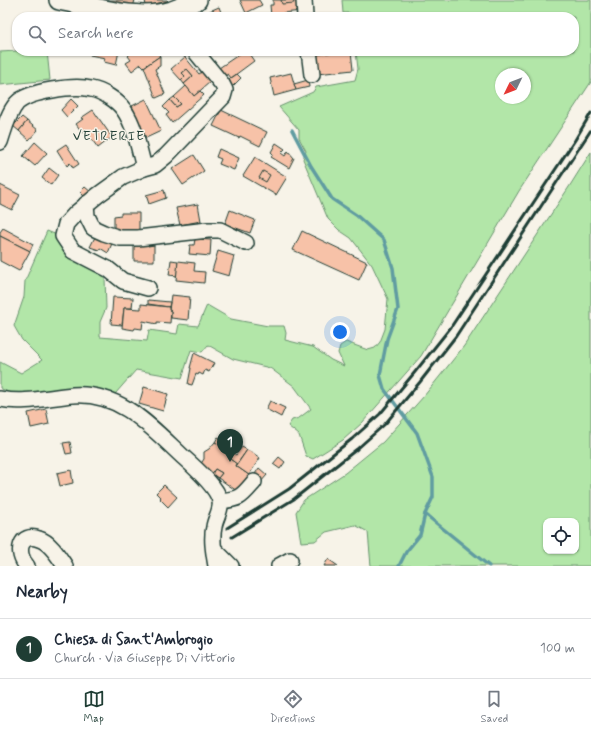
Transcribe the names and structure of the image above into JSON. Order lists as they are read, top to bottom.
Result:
{
  "districts": ["VETRERIE"],
  "north": "bottom left",
  "page": {
    "search": "Search here",
    "pins": "1",
    "heading": "Nearby",
    "list": [
      {
        "mark": "1",
        "name": "Chiesa di Sant'Ambrogio",
        "note": "Church · Via Giuseppe Di Vittorio",
        "value": "100 m"
      }
    ],
    "nav": ["Map", "Directions", "Saved"]
  }
}
